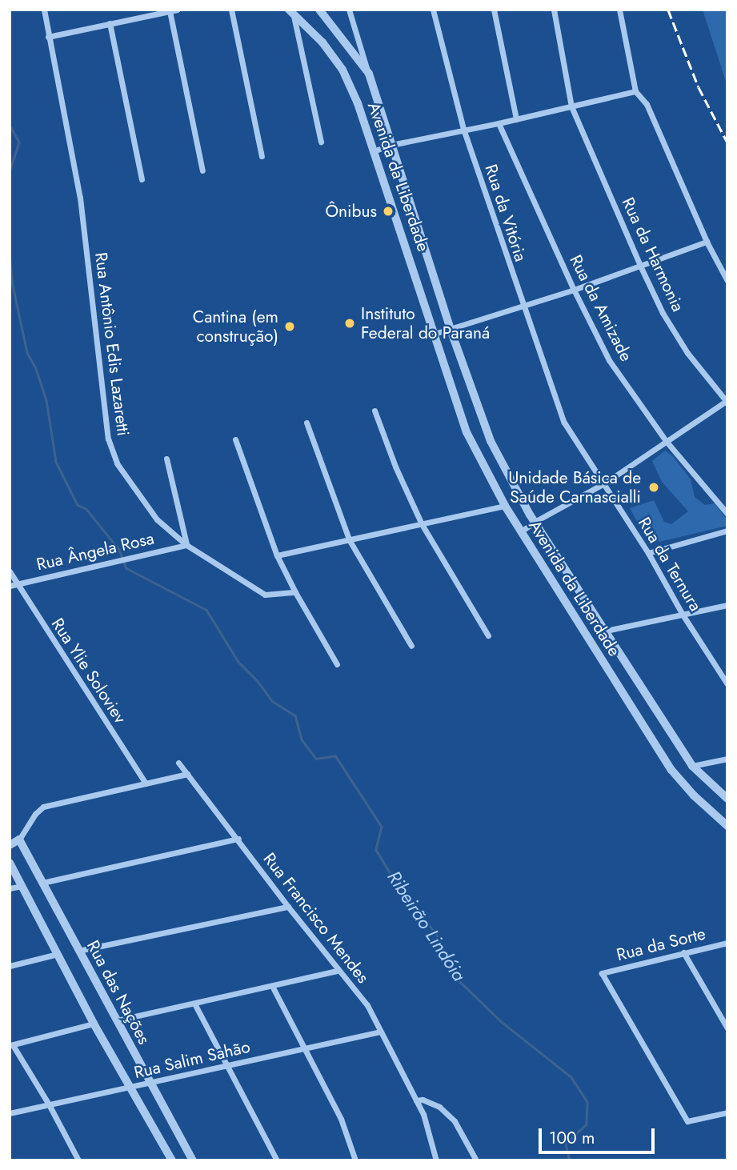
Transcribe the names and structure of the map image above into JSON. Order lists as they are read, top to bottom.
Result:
{
  "streets": {
    "street": [
      "Avenida da Liberdade",
      "Rua da Vitória",
      "Rua da Harmonia",
      "Rua da Amizade",
      "Rua Antônio Edis Lazaretti",
      "Rua Ângela Rosa",
      "Rua da Ternura",
      "Rua Ylie Soloviev",
      "Rua Francisco Mendes",
      "Rua da Sorte",
      "Rua das Nações",
      "Rua Salim Sahão"
    ]
  },
  "crossings": [
    ["Rua da Vitória", "Rua da Ternura"],
    ["Rua Antônio Edis Lazaretti", "Rua Ângela Rosa"],
    ["Rua Ângela Rosa", "Rua Ylie Soloviev"],
    ["Rua Francisco Mendes", "Rua Salim Sahão"],
    ["Rua das Nações", "Rua Salim Sahão"]
  ],
  "water": ["Ribeirão Lindóia"],
  "places": [
    "Ônibus",
    "Instituto Federal do Paraná",
    "Cantina (em construção)",
    "Unidade Básica de Saúde Carnascialli"
  ],
  "scale_bar": "100 m"
}
